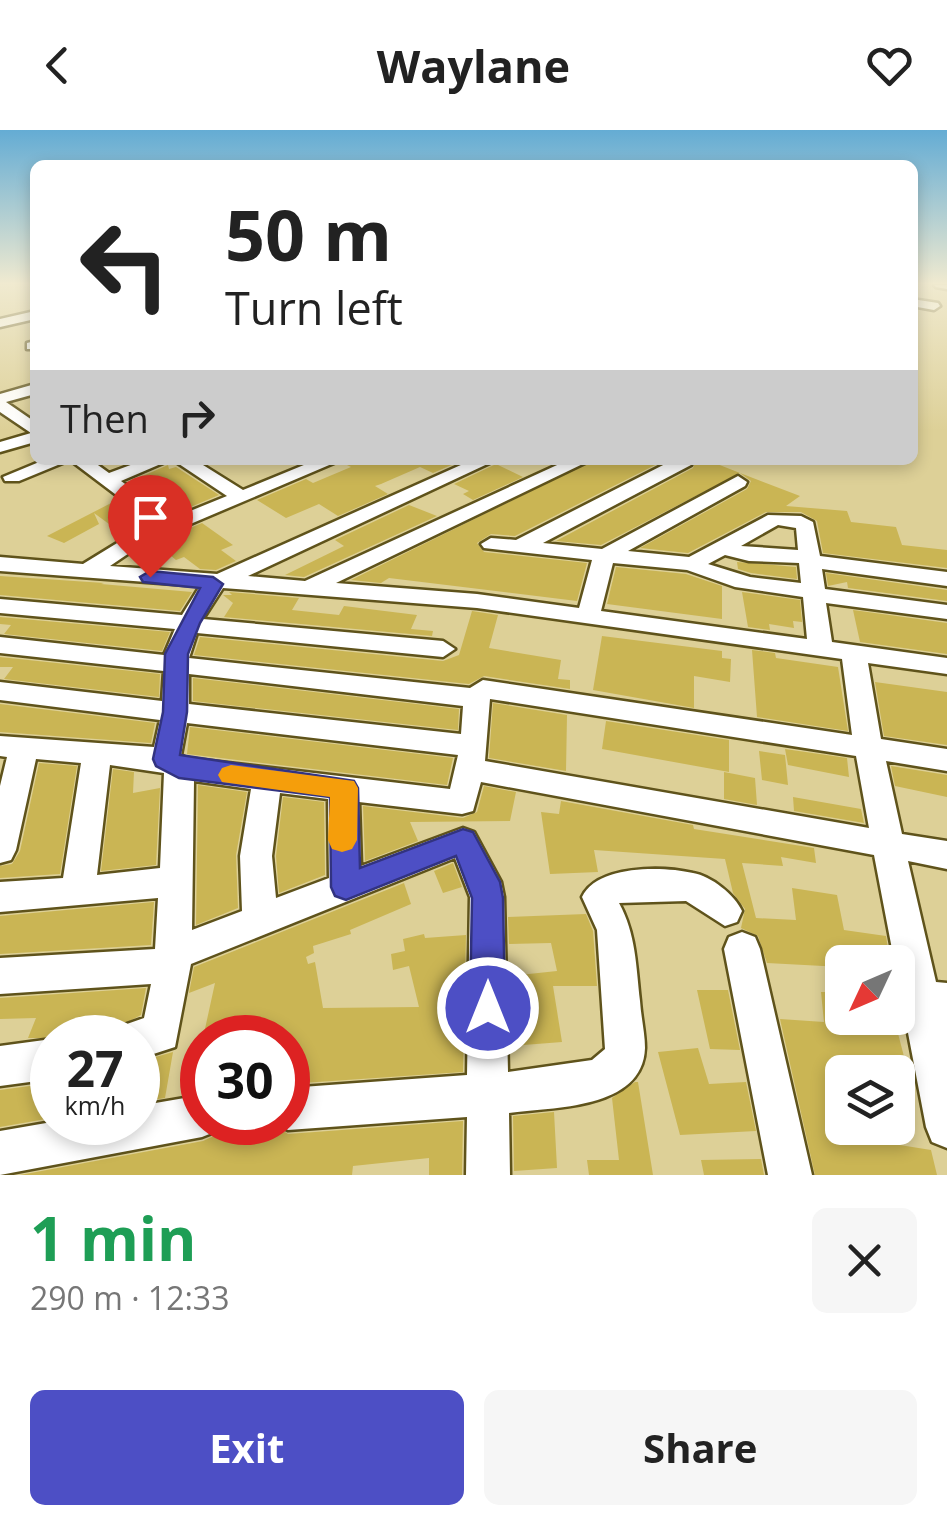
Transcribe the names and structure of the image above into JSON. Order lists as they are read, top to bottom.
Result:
{
  "north": "bottom left",
  "page": {
    "header": "Waylane",
    "turn": ["50 m", "Turn left"],
    "then": "Then",
    "speed": "27 km/h",
    "limit": "30",
    "heading": ["1 min", "290 m · 12:33"],
    "buttons": ["Exit", "Share"]
  }
}
